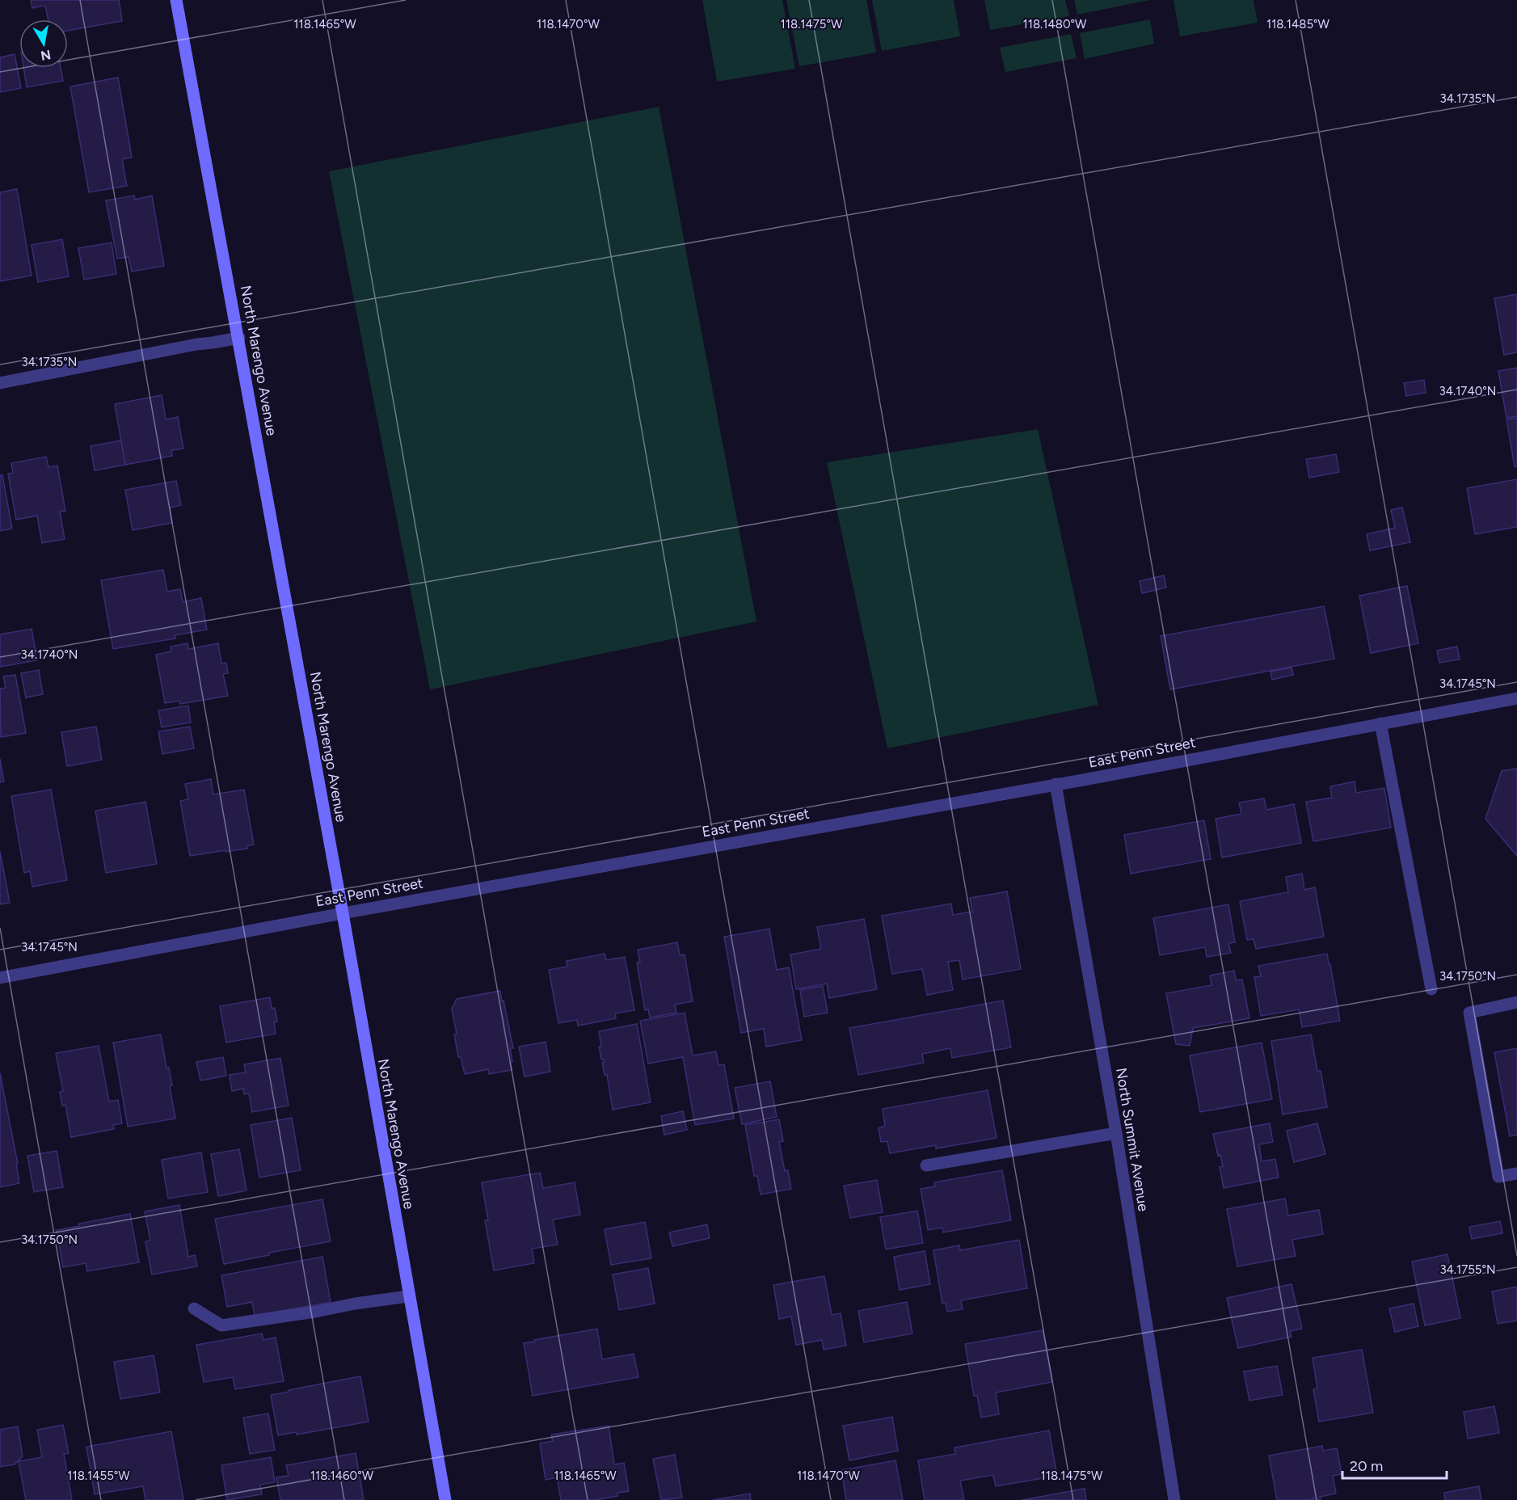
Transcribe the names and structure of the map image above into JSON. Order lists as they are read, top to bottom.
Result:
{
  "streets": {
    "street": ["North Marengo Avenue", "East Penn Street", "North Summit Avenue"]
  },
  "crossings": [
    ["North Marengo Avenue", "East Penn Street"],
    ["East Penn Street", "North Summit Avenue"]
  ],
  "scale_bar": "20 m",
  "north": "bottom",
  "coordinates": [
    "118.1465°W",
    "118.1470°W",
    "118.1475°W",
    "118.1480°W",
    "118.1485°W",
    "34.1735°N",
    "34.1740°N",
    "34.1745°N",
    "34.1750°N",
    "34.1755°N",
    "118.1455°W",
    "118.1460°W"
  ]
}
